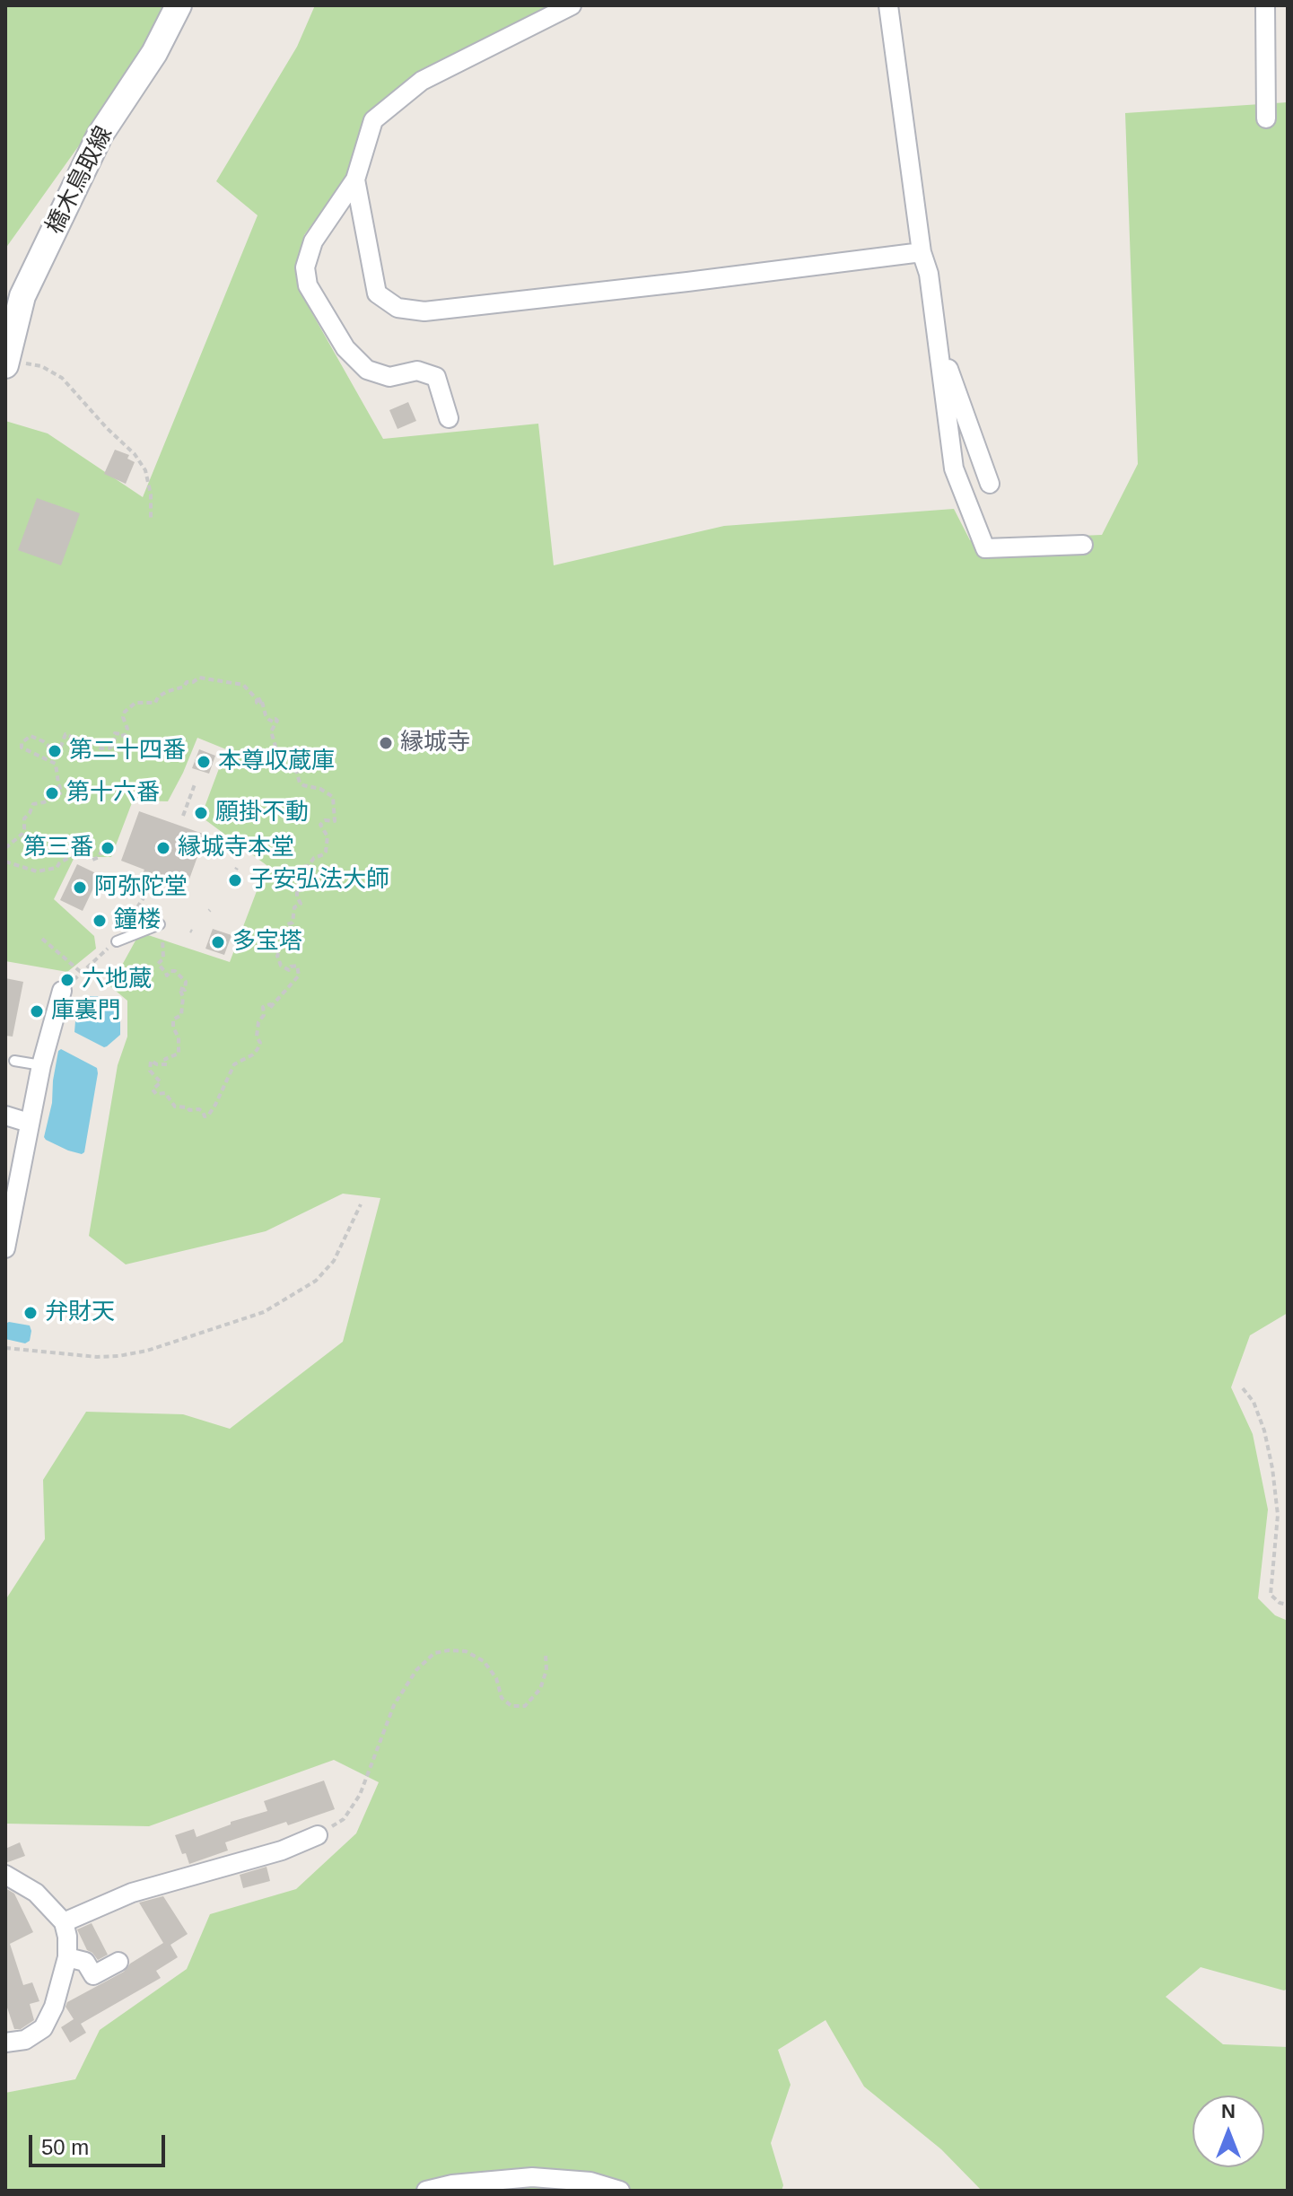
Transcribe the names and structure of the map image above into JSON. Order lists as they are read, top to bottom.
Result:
{
  "streets": {
    "main road": ["橋木鳥取線"]
  },
  "places": [
    "縁城寺",
    "第二十四番",
    "本尊収蔵庫",
    "第十六番",
    "願掛不動",
    "第三番",
    "縁城寺本堂",
    "子安弘法大師",
    "阿弥陀堂",
    "鐘楼",
    "多宝塔",
    "六地蔵",
    "庫裏門",
    "弁財天"
  ],
  "scale_bar": "50 m",
  "north": "top"
}
